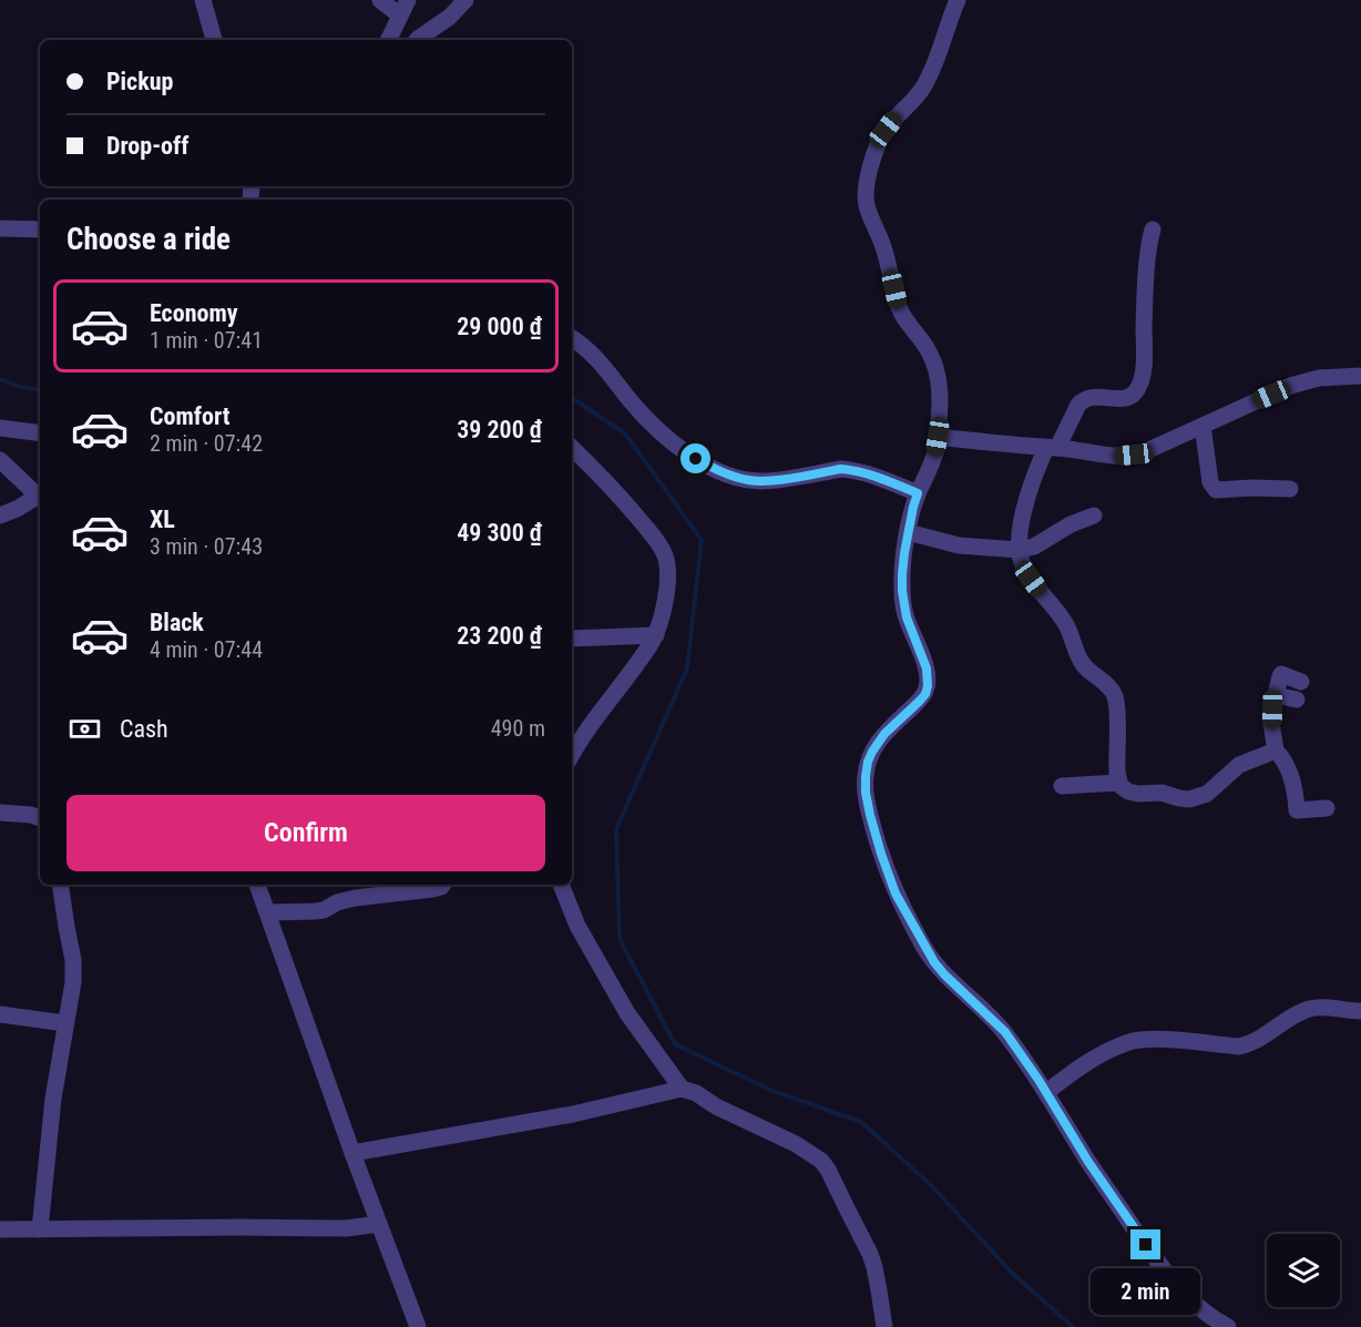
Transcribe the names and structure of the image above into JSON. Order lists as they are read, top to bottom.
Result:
{
  "page": {
    "banner": ["Pickup", "Drop-off"],
    "heading": "Choose a ride",
    "list": [
      {
        "name": "Economy",
        "note": "1 min · 07:41",
        "value": "29 000 ₫"
      },
      {
        "name": "Comfort",
        "note": "2 min · 07:42",
        "value": "39 200 ₫"
      },
      {
        "name": "XL",
        "note": "3 min · 07:43",
        "value": "49 300 ₫"
      },
      {
        "name": "Black",
        "note": "4 min · 07:44",
        "value": "23 200 ₫"
      }
    ],
    "pay": ["Cash", "490 m"],
    "buttons": "Confirm",
    "bubble": "2 min"
  }
}
